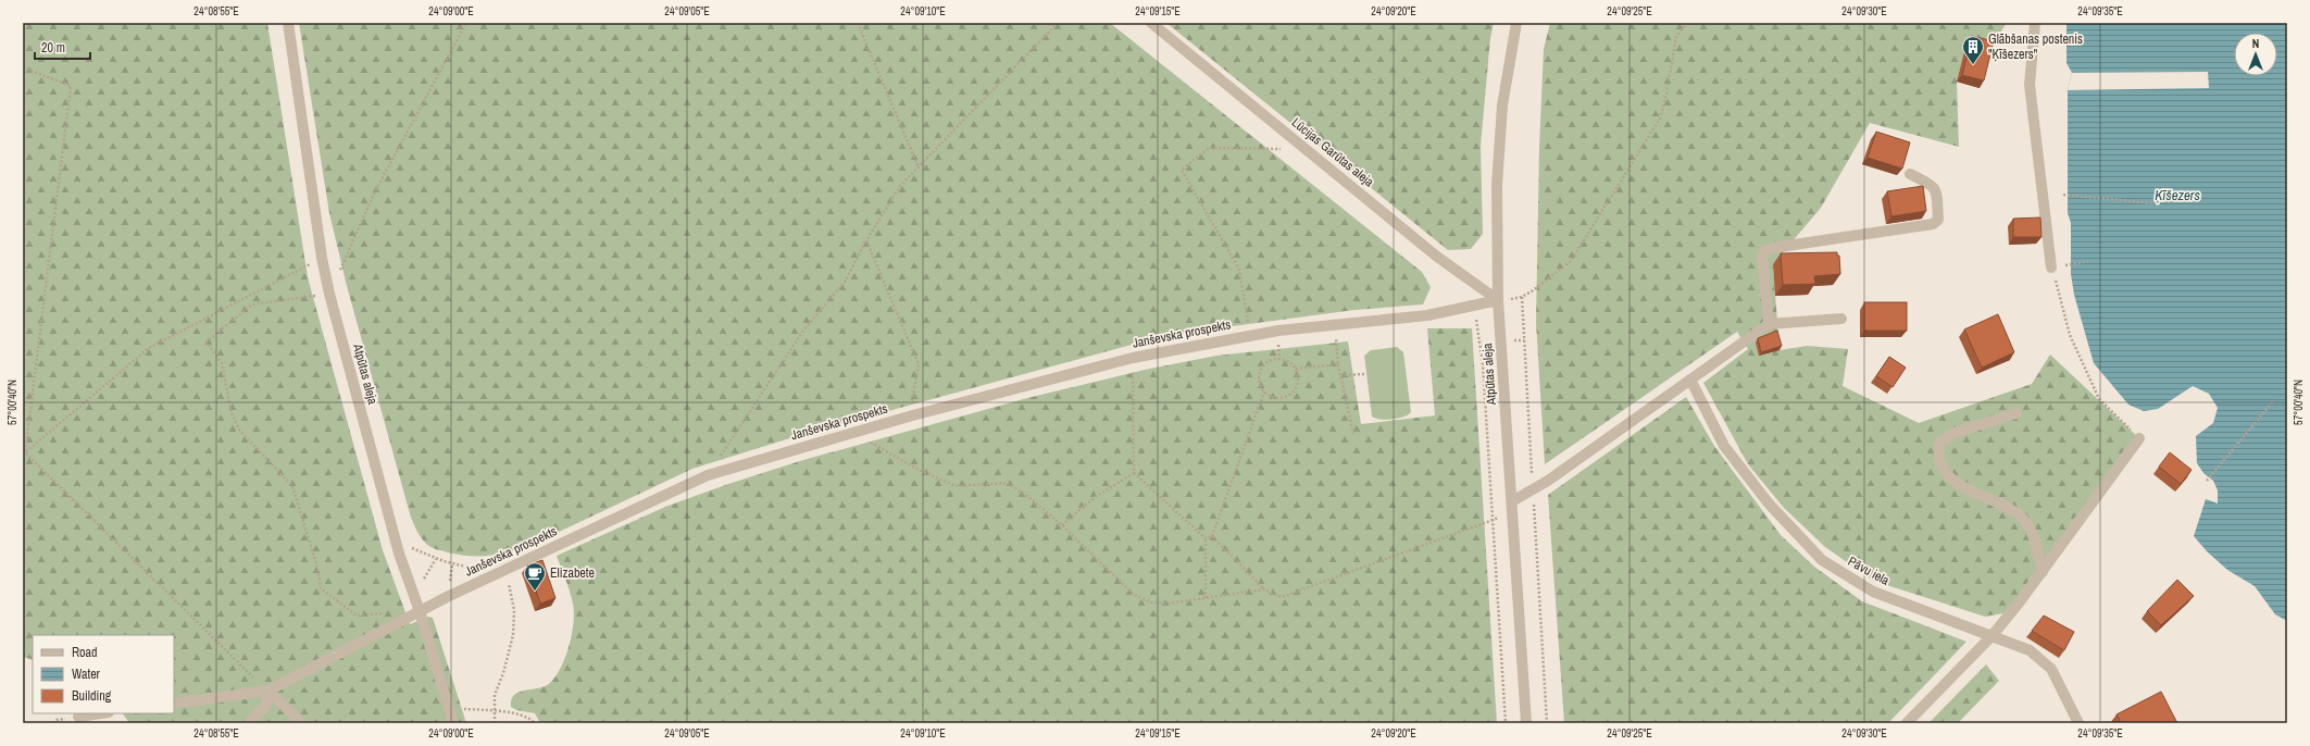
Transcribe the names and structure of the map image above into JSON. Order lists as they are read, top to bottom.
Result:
{
  "streets": {
    "street": [
      "Lūcijas Garūtas aleja",
      "Janševska prospekts",
      "Atpūtas aleja",
      "Pāvu iela"
    ]
  },
  "crossings": [
    ["Lūcijas Garūtas aleja", "Janševska prospekts"],
    ["Lūcijas Garūtas aleja", "Atpūtas aleja"],
    ["Janševska prospekts", "Atpūtas aleja"]
  ],
  "water": ["Ķīšezers"],
  "places": {
    "building": ["Glābšanas postenis \"Ķīšezers\""],
    "cafe": ["Elizabete"]
  },
  "legend": ["Road", "Water", "Building"],
  "scale_bar": "20 m",
  "north": "top",
  "coordinates": [
    "24°08'55\"E",
    "24°09'00\"E",
    "24°09'05\"E",
    "24°09'10\"E",
    "24°09'15\"E",
    "24°09'20\"E",
    "24°09'25\"E",
    "24°09'30\"E",
    "24°09'35\"E",
    "57°00'40\"N"
  ]
}
